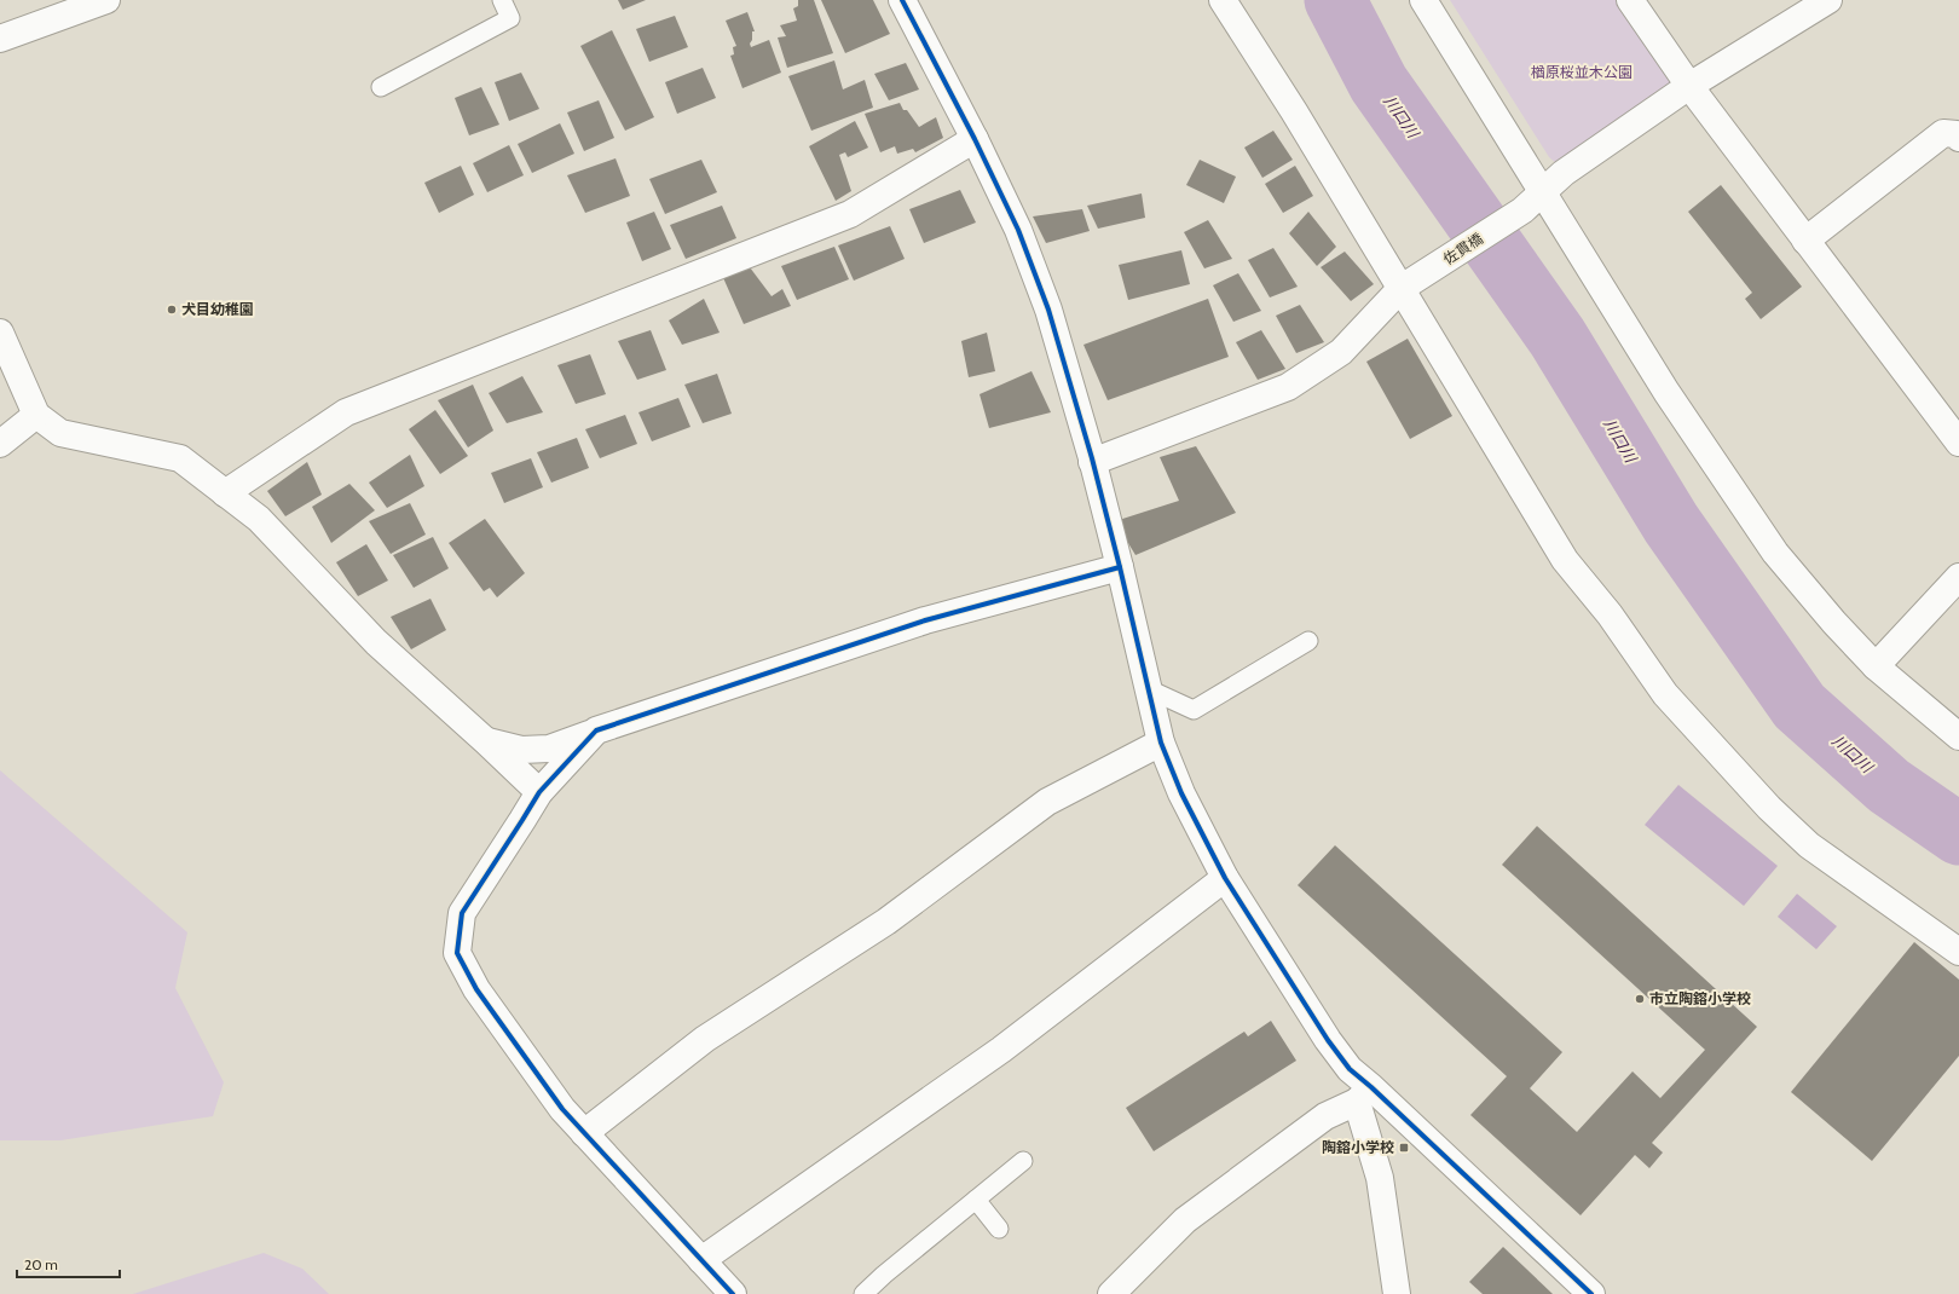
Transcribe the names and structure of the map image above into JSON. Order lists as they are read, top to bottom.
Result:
{
  "streets": {
    "street": ["佐貫橋"]
  },
  "water": ["川口川"],
  "parks": ["楢原桜並木公園"],
  "places": {
    "other": ["犬目幼稚園", "市立陶鎔小学校"],
    "transit": ["陶鎔小学校"]
  },
  "scale_bar": "20 m"
}
